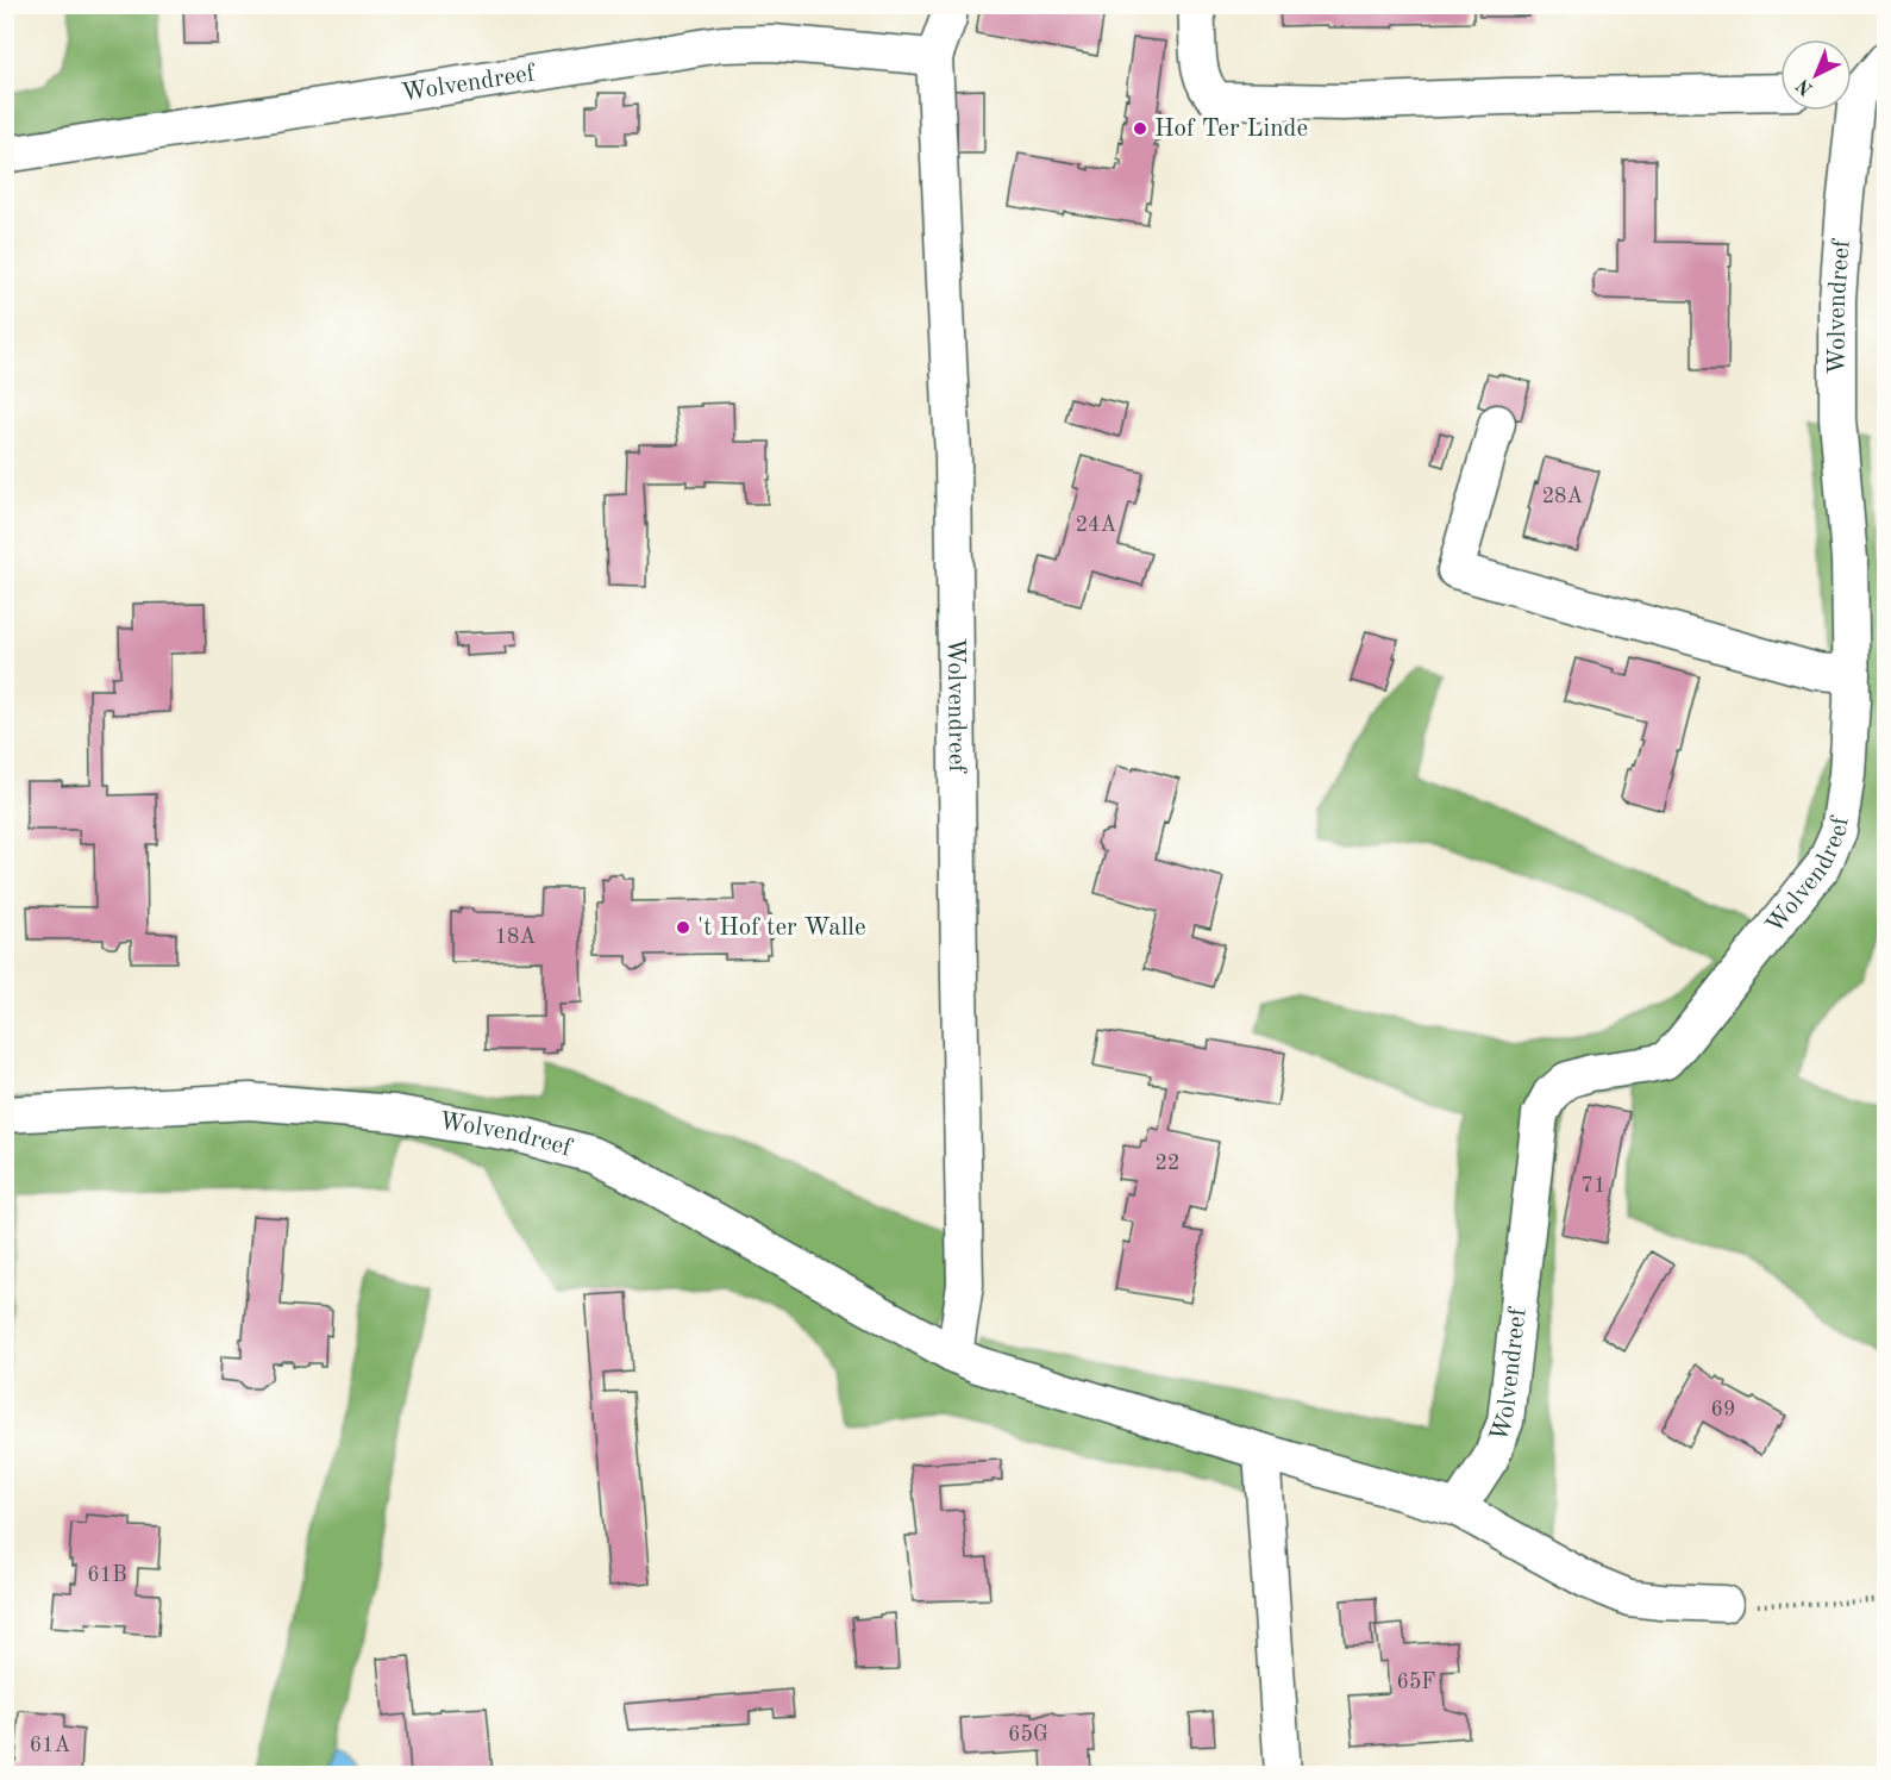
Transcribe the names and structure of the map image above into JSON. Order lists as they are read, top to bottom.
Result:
{
  "streets": {
    "street": ["Wolvendreef"]
  },
  "places": ["Hof Ter Linde", "'t Hof ter Walle"],
  "house_numbers": [
    "28A",
    "24A",
    "18A",
    "22",
    "71",
    "69",
    "61B",
    "65F",
    "65G",
    "61A"
  ],
  "north": "bottom left"
}
